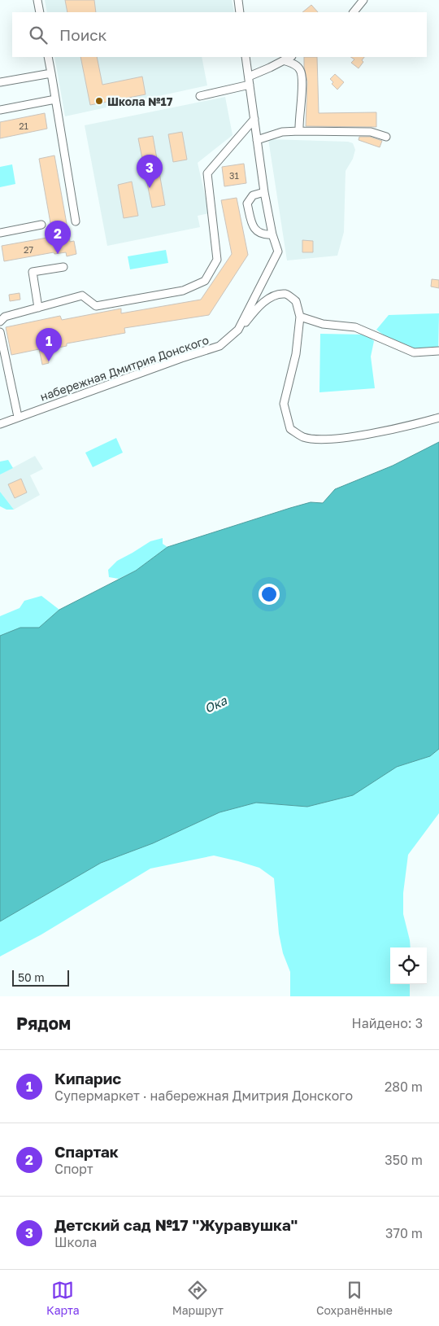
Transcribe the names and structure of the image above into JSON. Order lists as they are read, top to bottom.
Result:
{
  "streets": {
    "street": ["набережная Дмитрия Донского"]
  },
  "water": ["Ока"],
  "places": ["Школа №17"],
  "house_numbers": ["21", "31", "27"],
  "scale_bar": "50 m",
  "page": {
    "search": "Поиск",
    "pins": ["3", "2", "1"],
    "scale": "50 m",
    "heading": ["Рядом", "Найдено: 3"],
    "list": [
      {
        "mark": "1",
        "name": "Кипарис",
        "note": "Супермаркет · набережная Дмитрия Донского",
        "value": "280 m"
      },
      {
        "mark": "2",
        "name": "Спартак",
        "note": "Спорт",
        "value": "350 m"
      },
      {
        "mark": "3",
        "name": "Детский сад №17 \"Журавушка\"",
        "note": "Школа",
        "value": "370 m"
      }
    ],
    "nav": ["Карта", "Маршрут", "Сохранённые"]
  }
}
